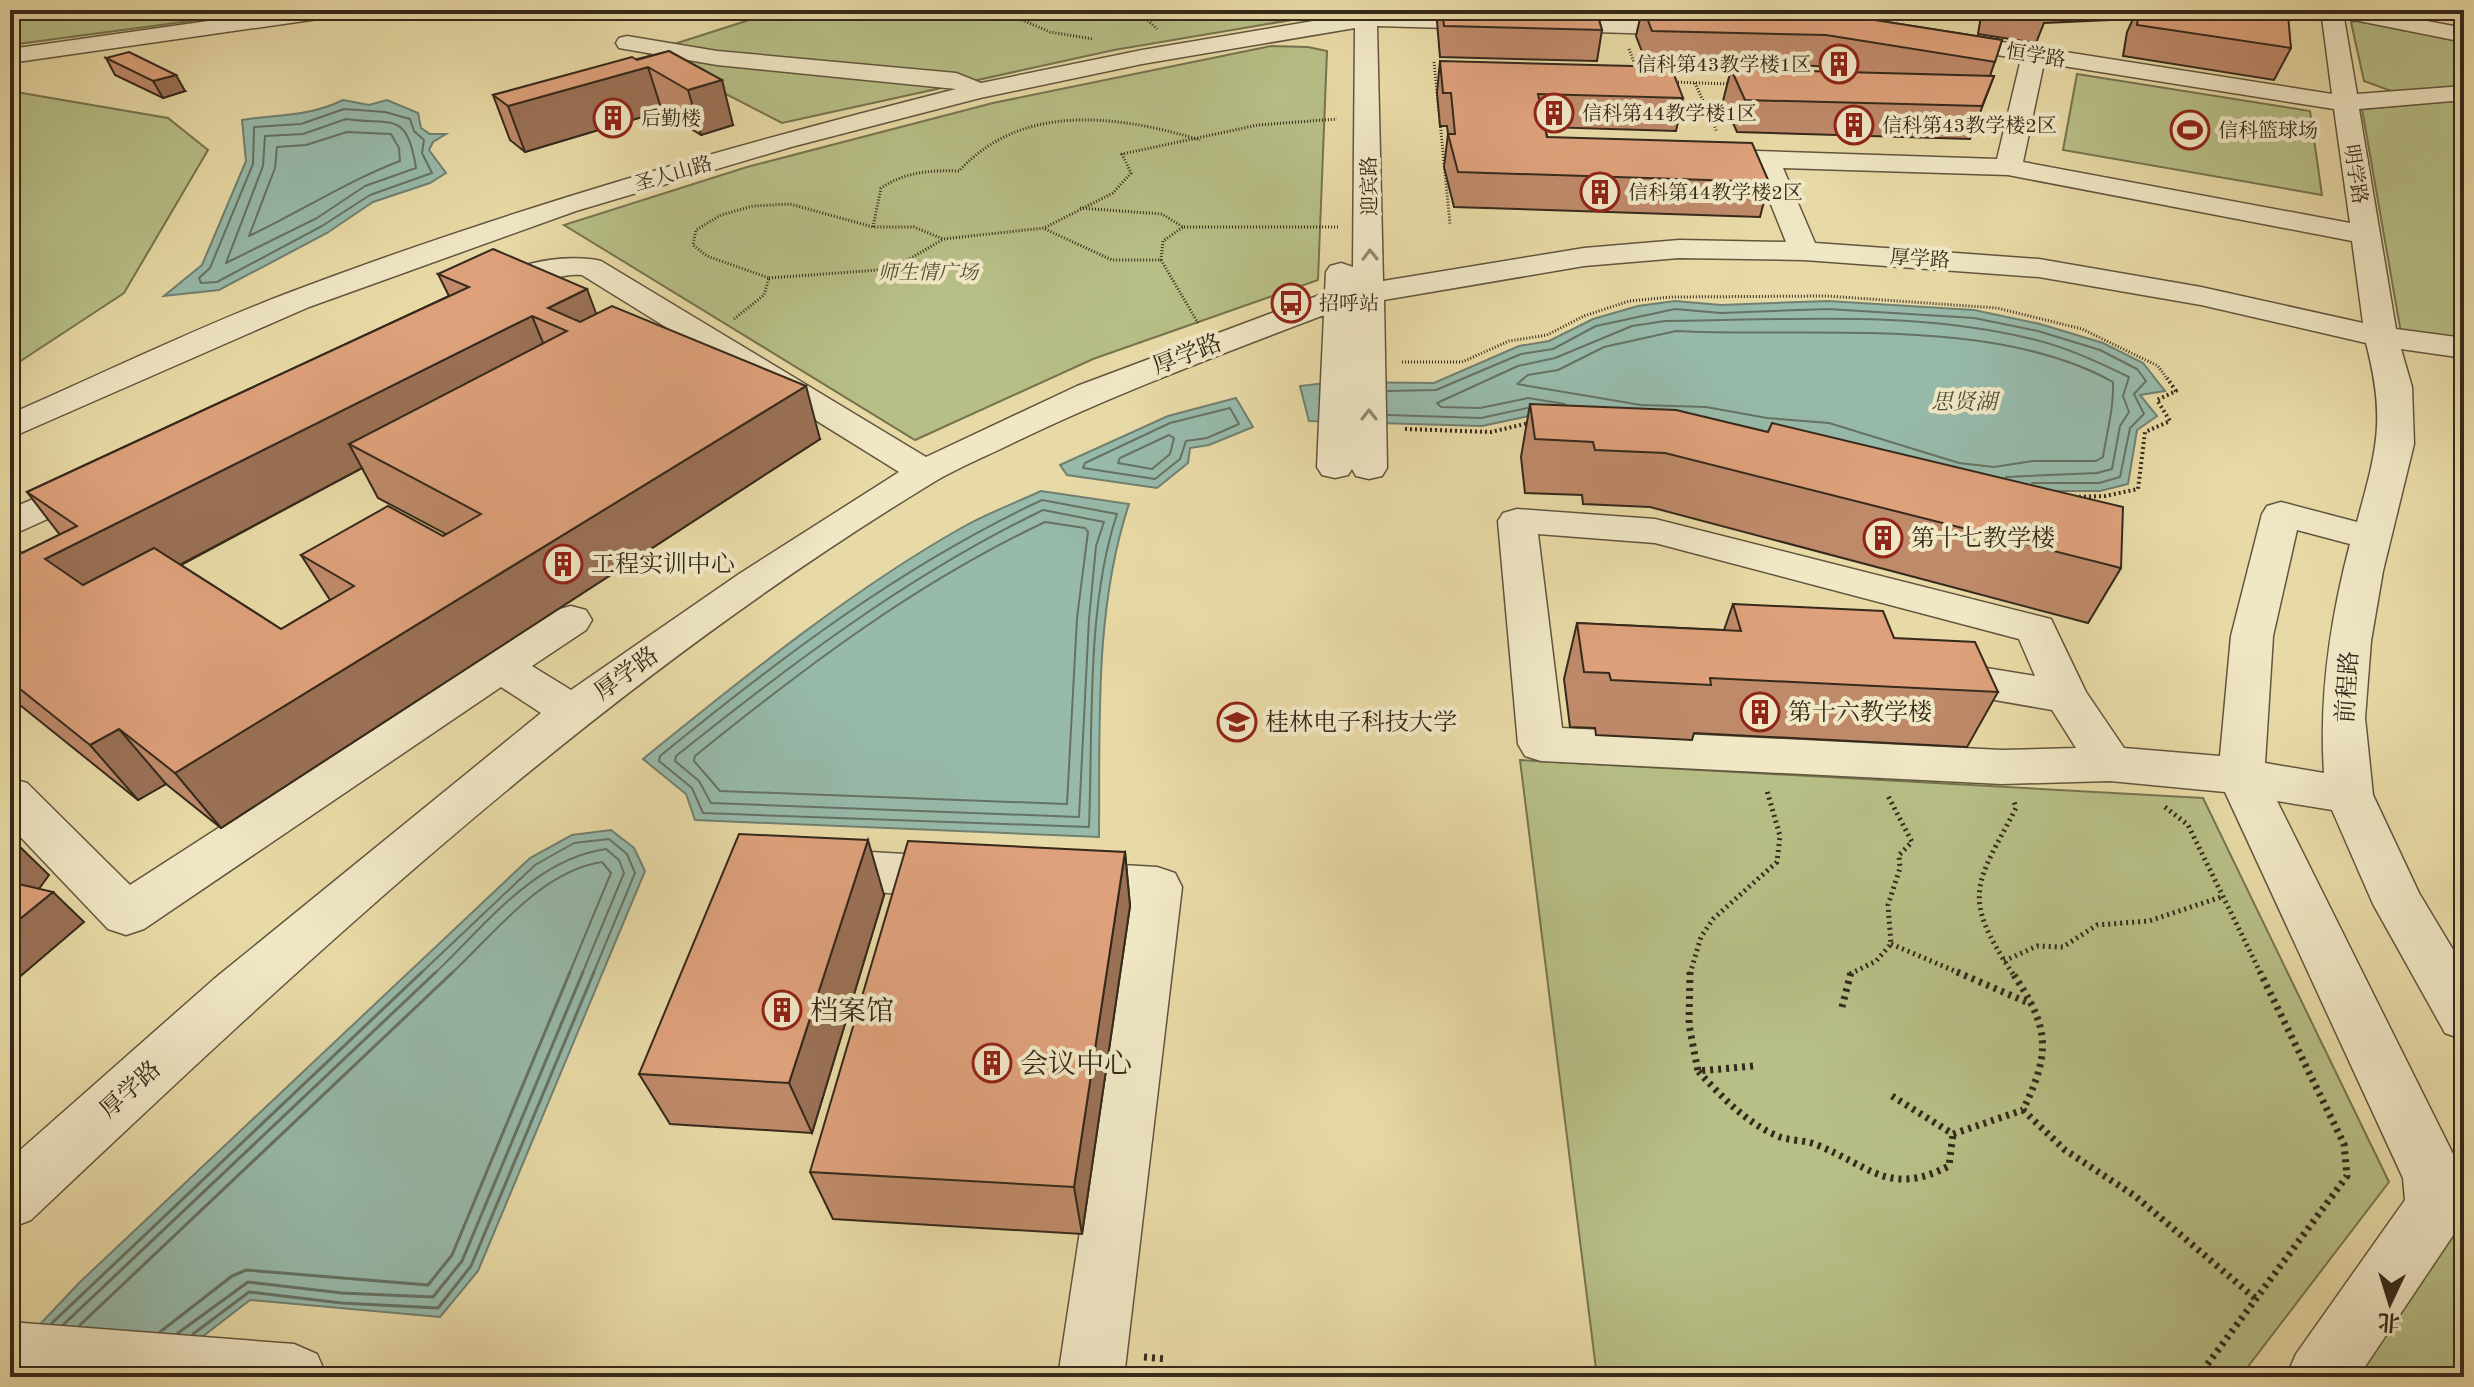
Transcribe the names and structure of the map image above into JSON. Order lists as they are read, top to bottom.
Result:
{
  "streets": {
    "street": [
      "恒学路",
      "圣人山路",
      "明学路",
      "迎宾路",
      "厚学路",
      "前程路"
    ]
  },
  "crossings": [
    ["恒学路", "明学路"],
    ["圣人山路", "迎宾路"],
    ["明学路", "厚学路"],
    ["明学路", "前程路"],
    ["迎宾路", "厚学路"],
    ["厚学路", "前程路"]
  ],
  "water": ["思贤湖"],
  "parks": ["师生情广场"],
  "places": {
    "building": [
      "信科第43教学楼1区",
      "信科第44教学楼1区",
      "后勤楼",
      "信科第43教学楼2区",
      "信科第44教学楼2区",
      "第十七教学楼",
      "工程实训中心",
      "第十六教学楼",
      "档案馆",
      "会议中心"
    ],
    "sports": ["信科篮球场"],
    "bus stop": ["招呼站"],
    "school or university": ["桂林电子科技大学"]
  },
  "north": "bottom"
}
